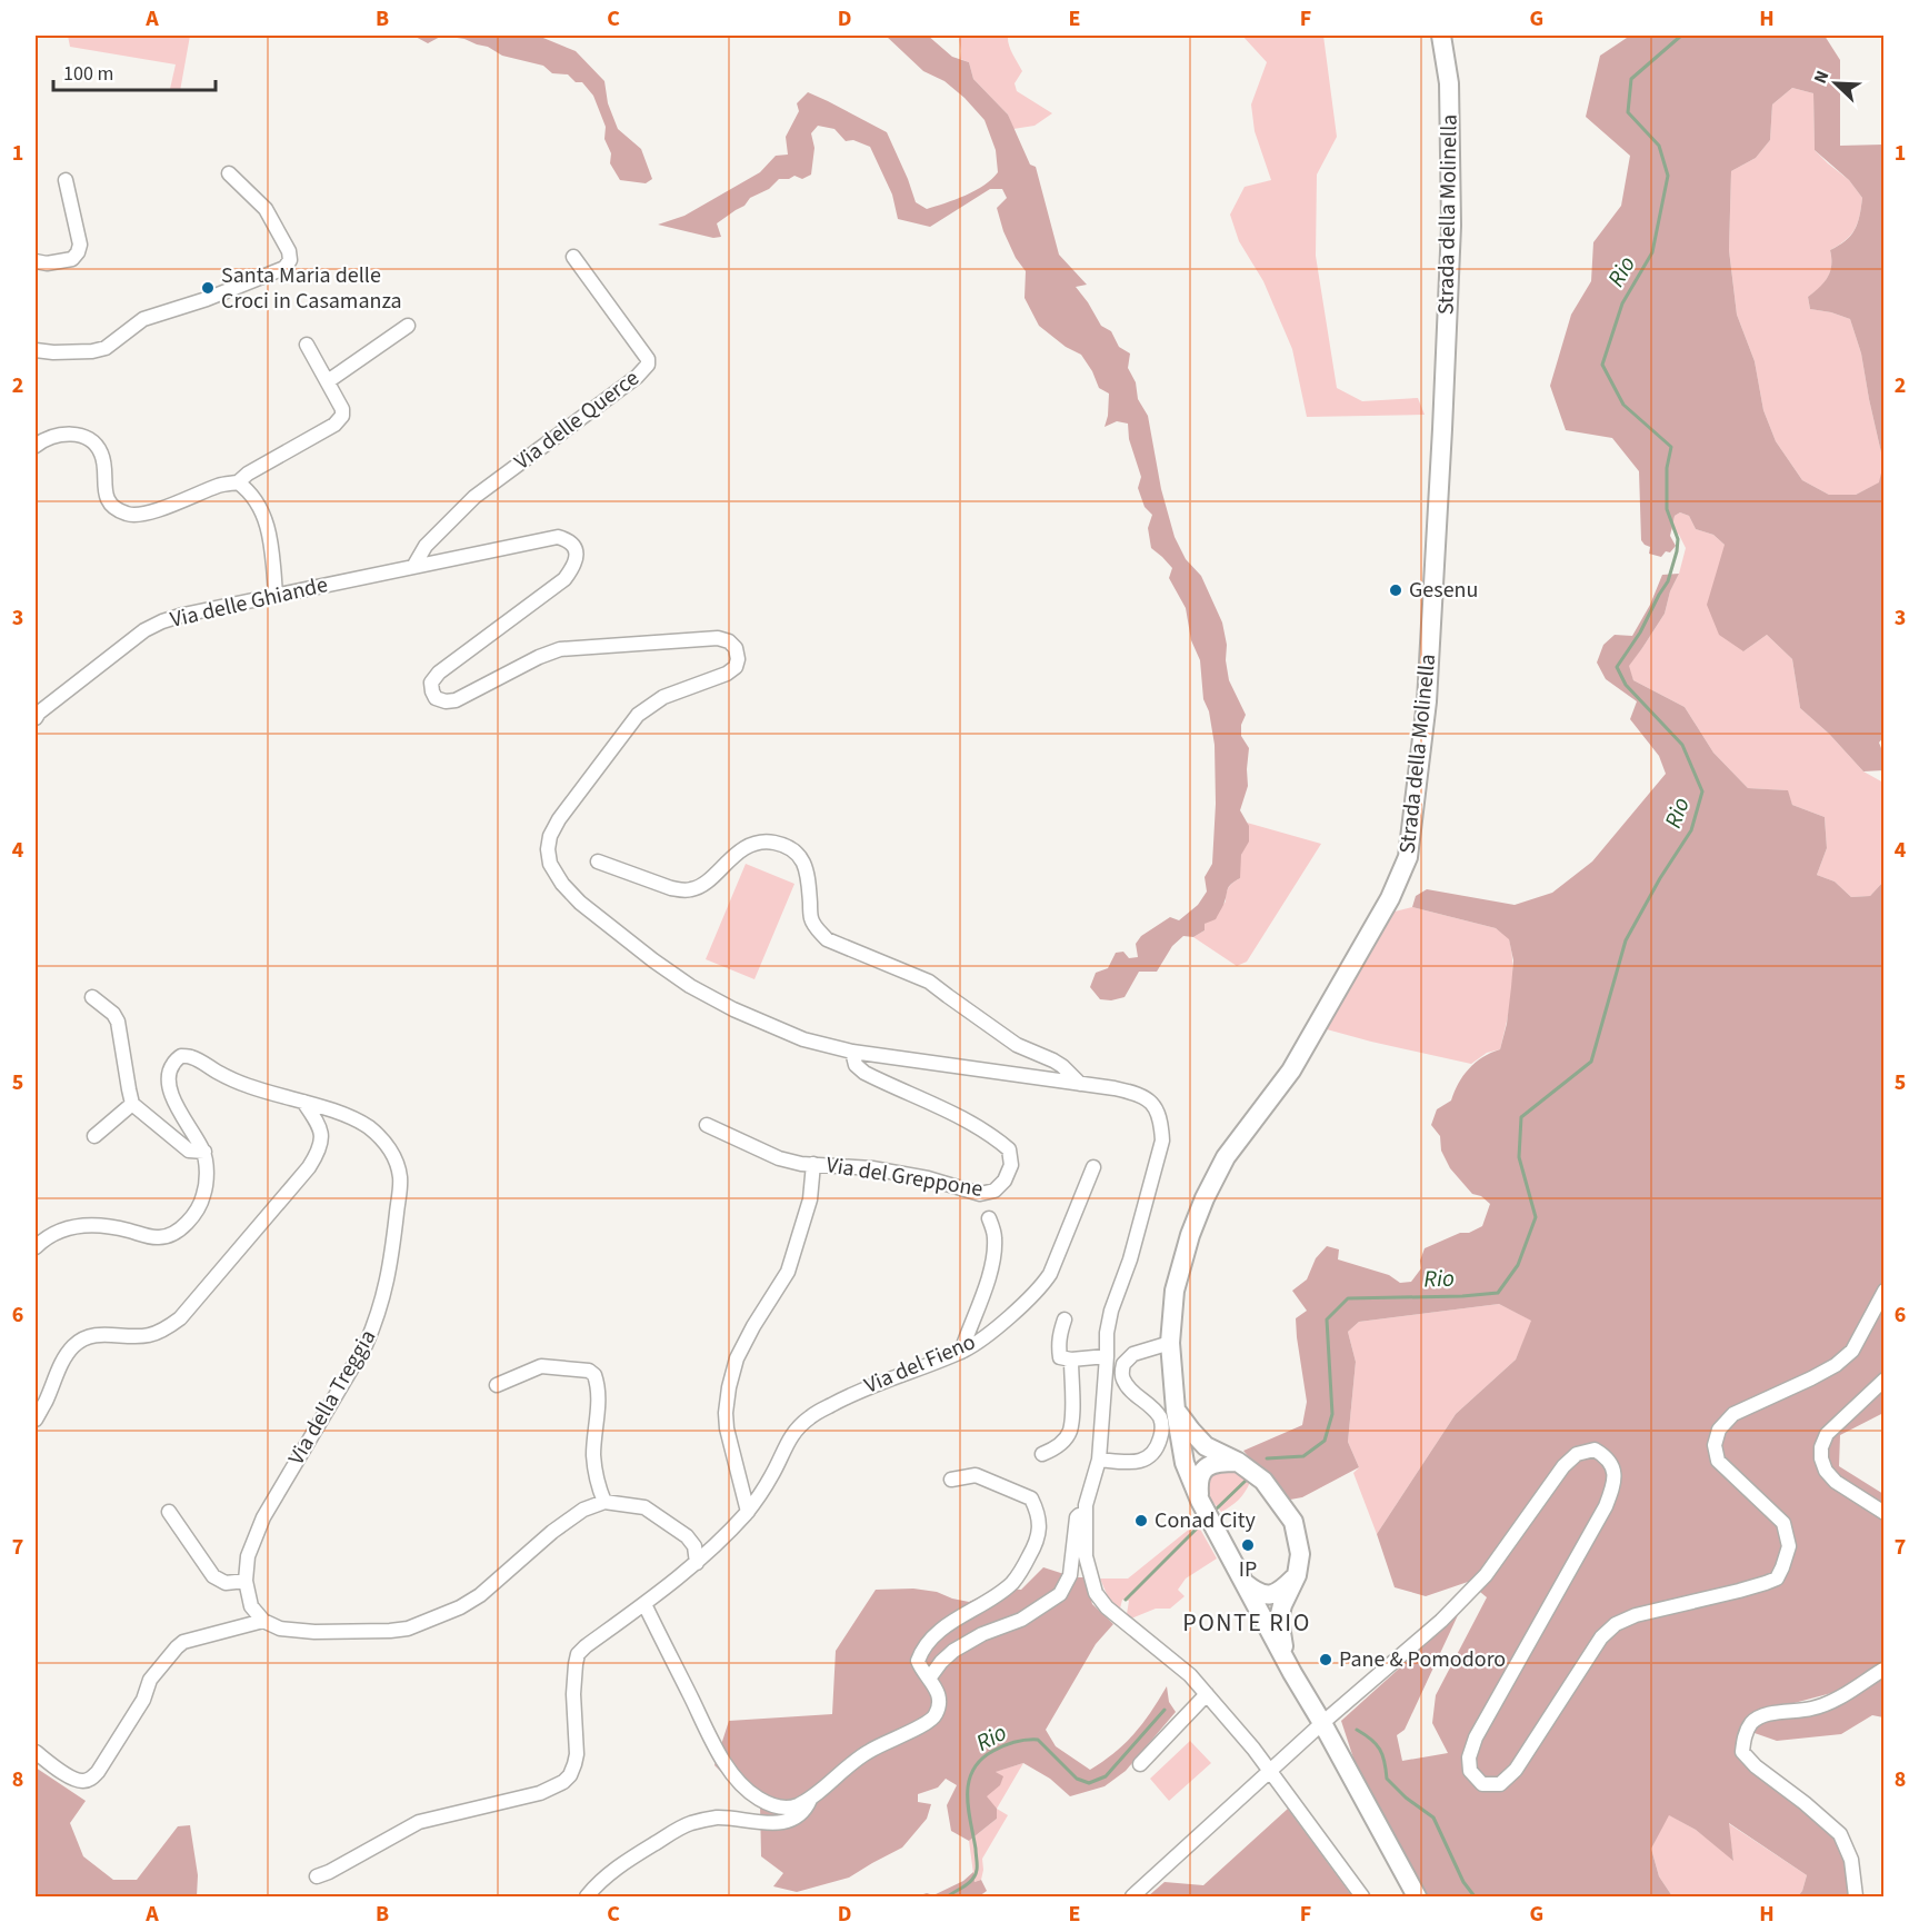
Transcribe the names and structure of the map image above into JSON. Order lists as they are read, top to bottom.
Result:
{
  "streets": {
    "main road": ["Strada della Molinella"],
    "street": [
      "Via delle Querce",
      "Via delle Ghiande",
      "Via del Greppone",
      "Via del Fieno",
      "Via della Treggia"
    ]
  },
  "crossings": [
    ["Via delle Querce", "Via delle Ghiande"],
    ["Via delle Ghiande", "Via del Greppone"]
  ],
  "districts": ["PONTE RIO"],
  "water": ["Rio"],
  "places": [
    "Santa Maria delle Croci in Casamanza",
    "Gesenu",
    "Conad City",
    "IP",
    "Pane & Pomodoro"
  ],
  "scale_bar": "100 m",
  "north": "top left",
  "grid": {
    "columns": [
      "A",
      "B",
      "C",
      "D",
      "E",
      "F",
      "G",
      "H"
    ],
    "rows": [
      "1",
      "2",
      "3",
      "4",
      "5",
      "6",
      "7",
      "8"
    ]
  }
}
